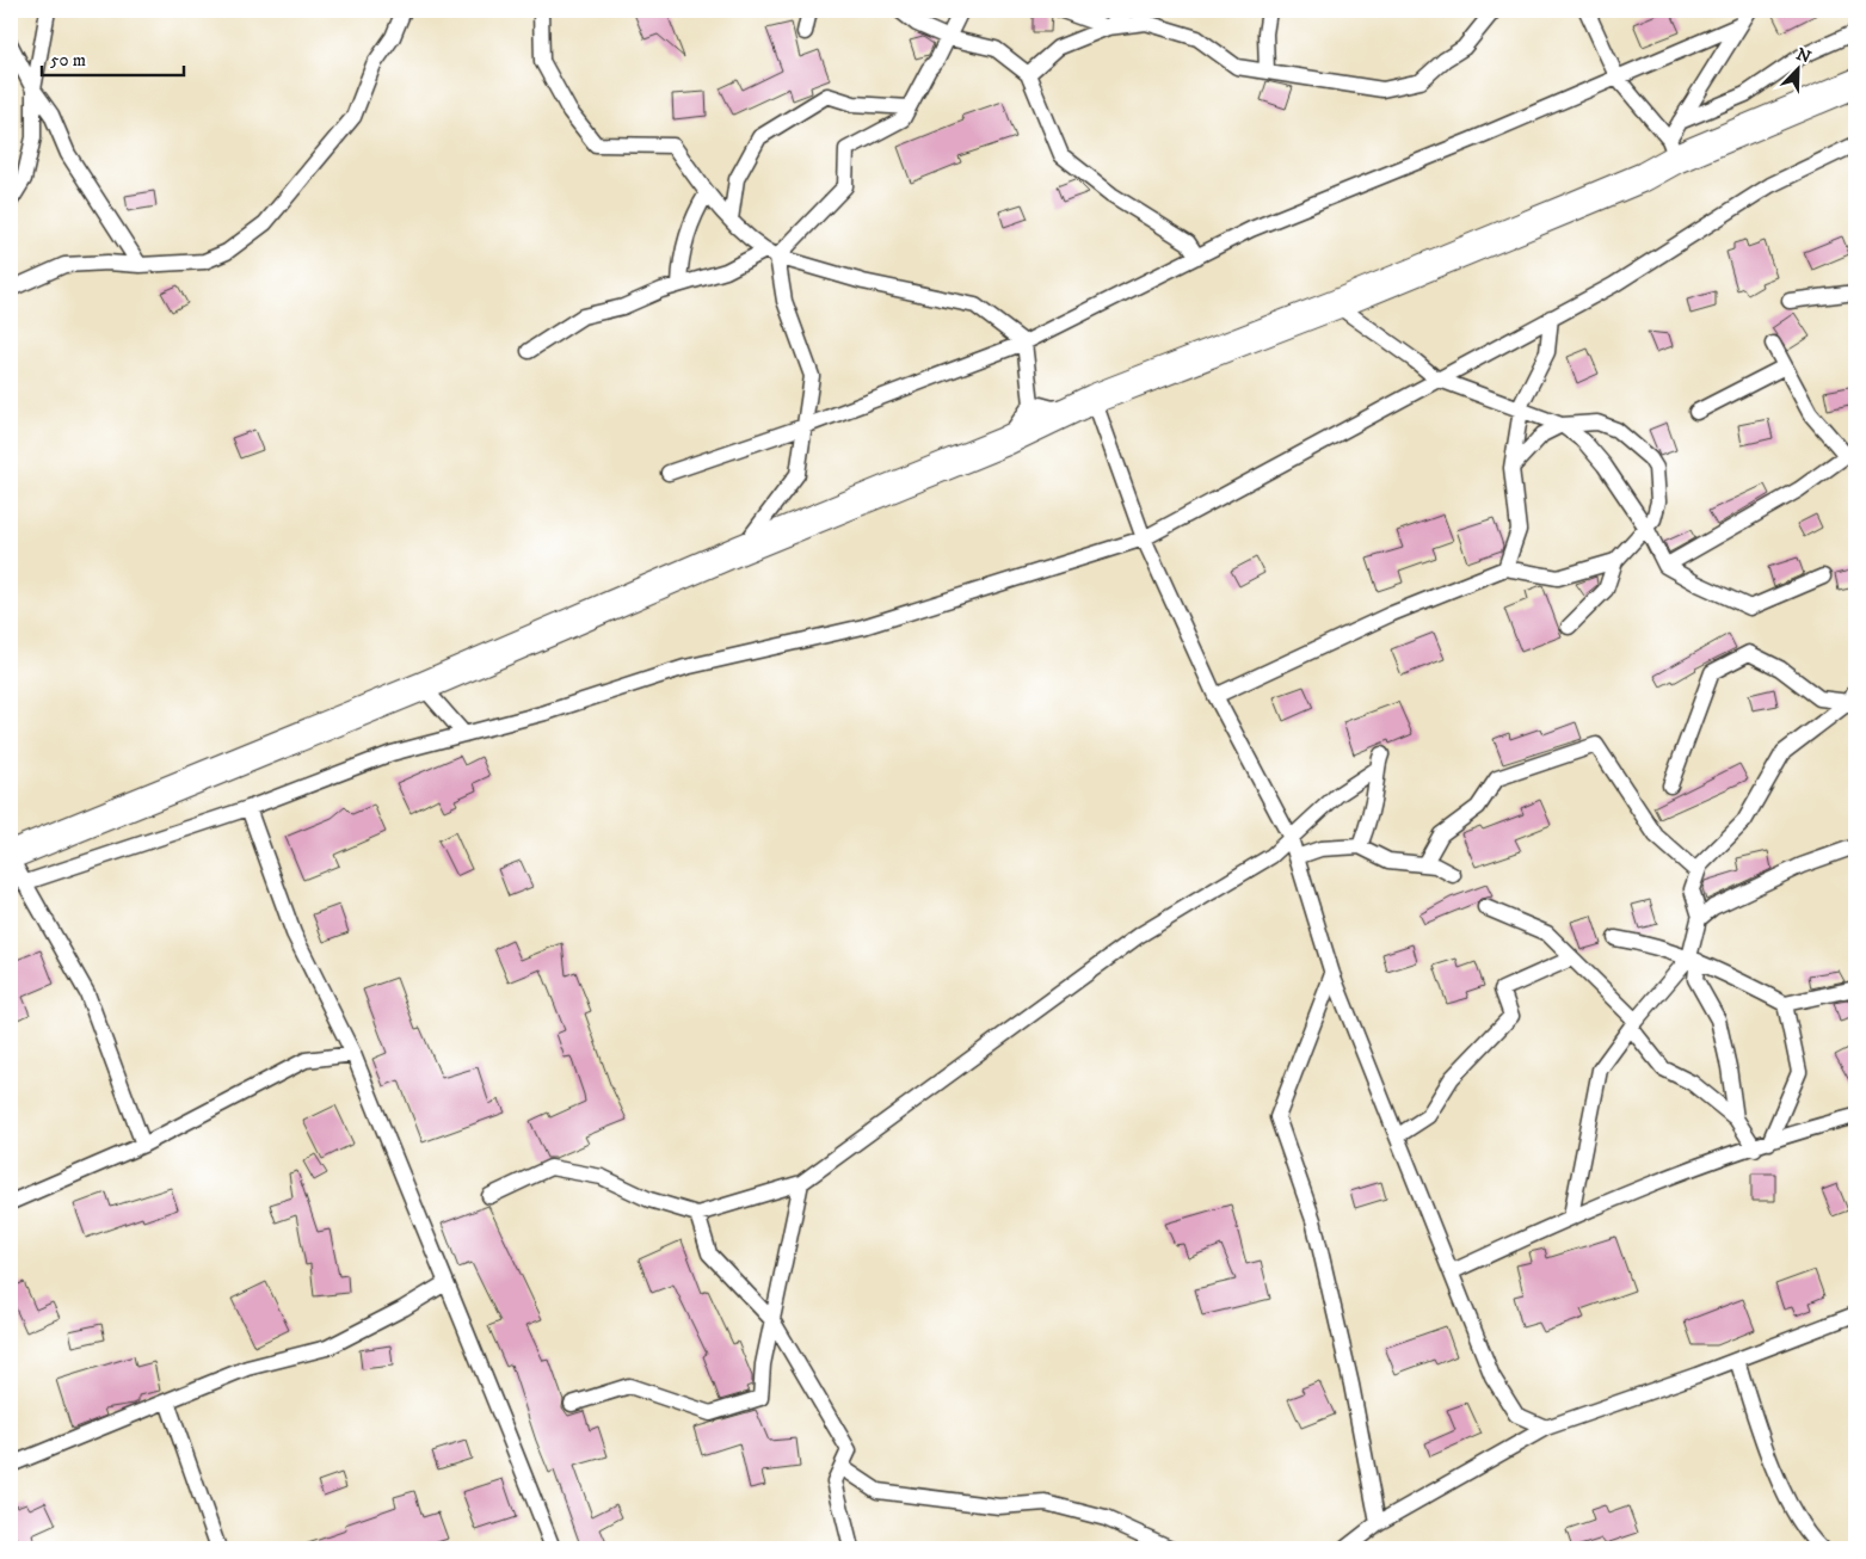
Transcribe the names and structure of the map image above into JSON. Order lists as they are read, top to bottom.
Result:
{
  "scale_bar": "50 m",
  "north": "top right"
}
